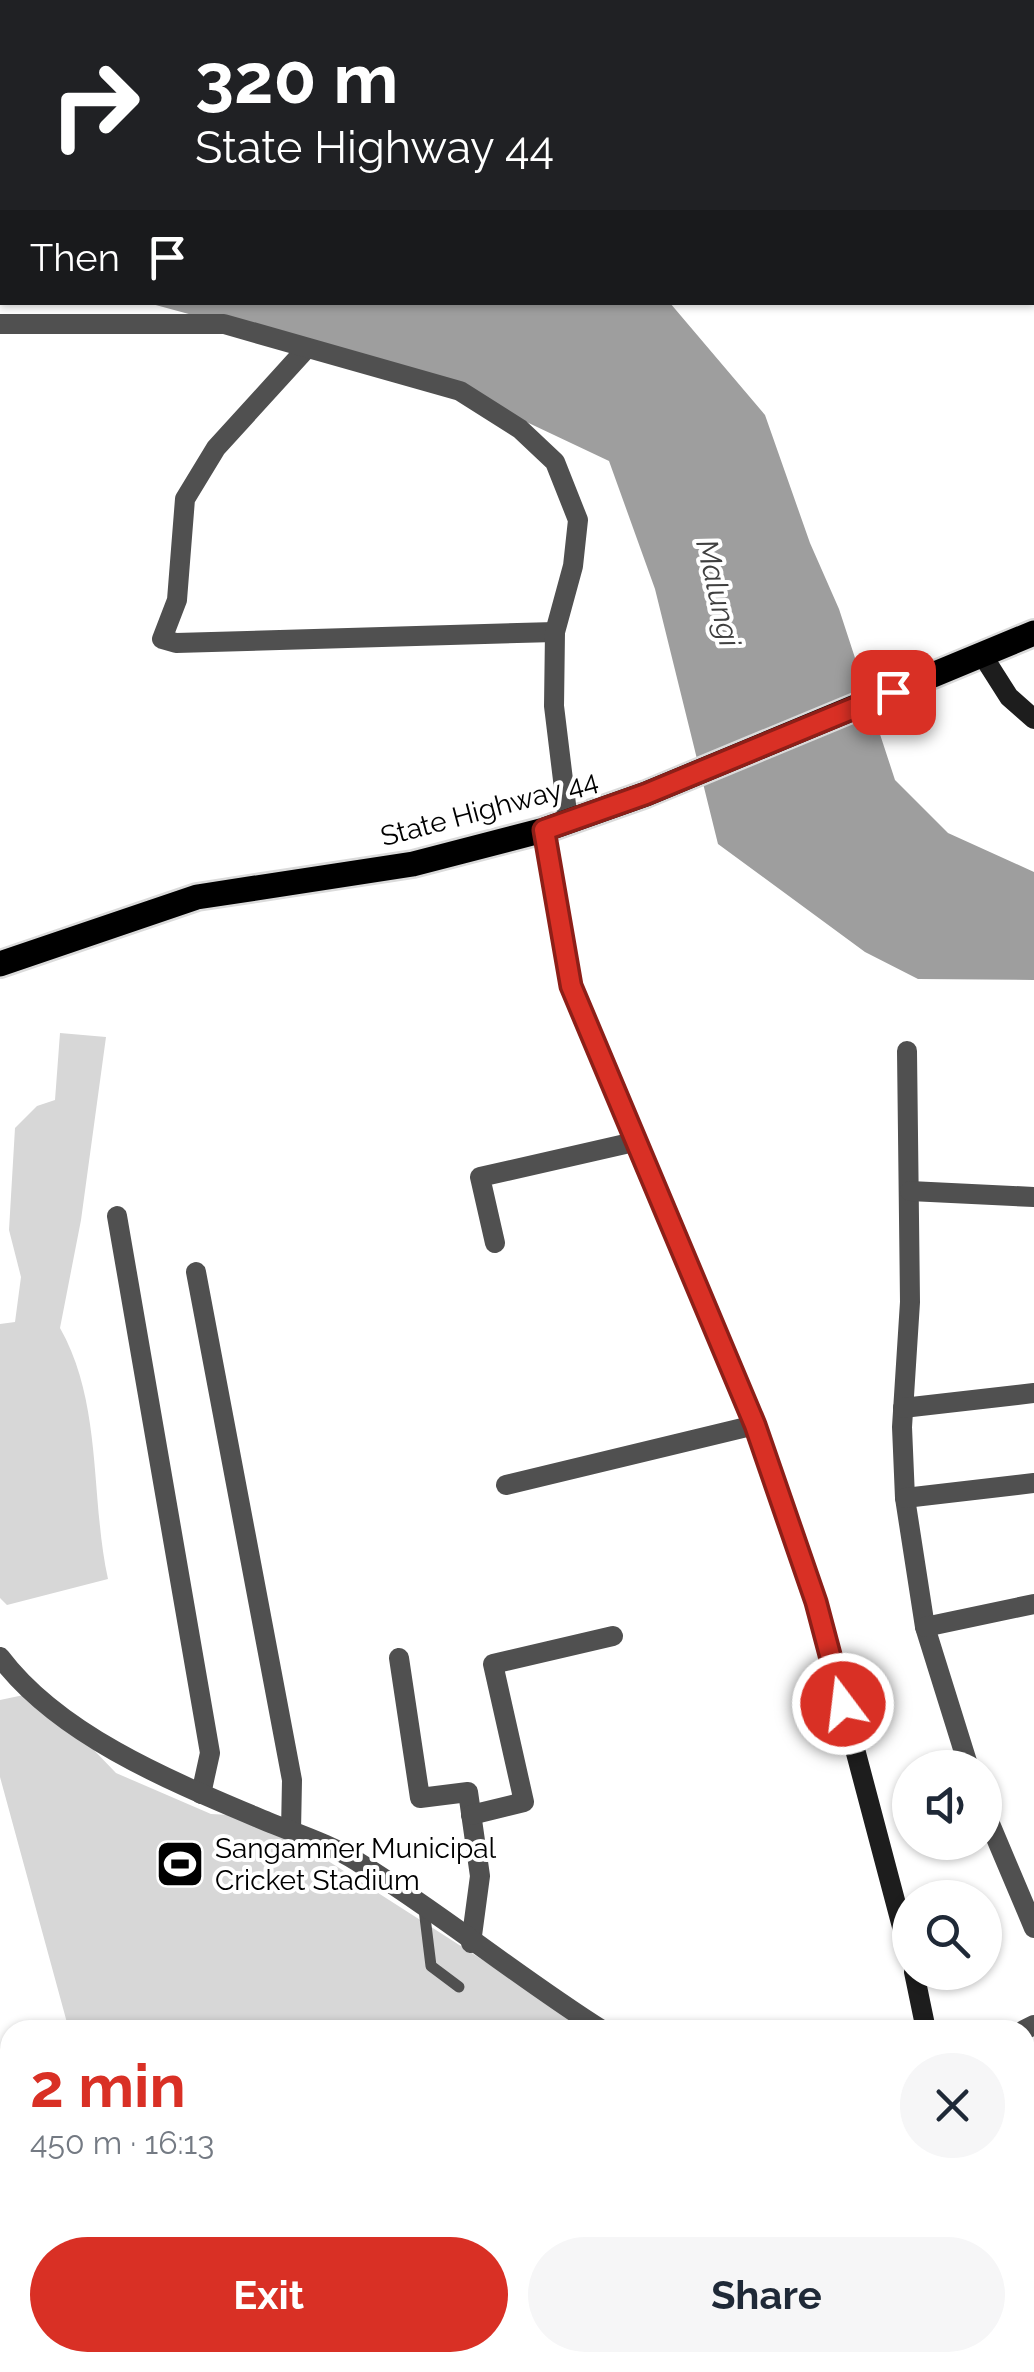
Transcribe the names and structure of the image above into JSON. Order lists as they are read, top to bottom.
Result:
{
  "streets": {
    "main road": ["State Highway 44"]
  },
  "water": ["Malungi"],
  "places": {
    "sports": ["Sangamner Municipal Cricket Stadium"]
  },
  "page": {
    "turn": ["320 m", "State Highway 44"],
    "then": "Then",
    "heading": ["2 min", "450 m · 16:13"],
    "buttons": ["Exit", "Share"]
  }
}
